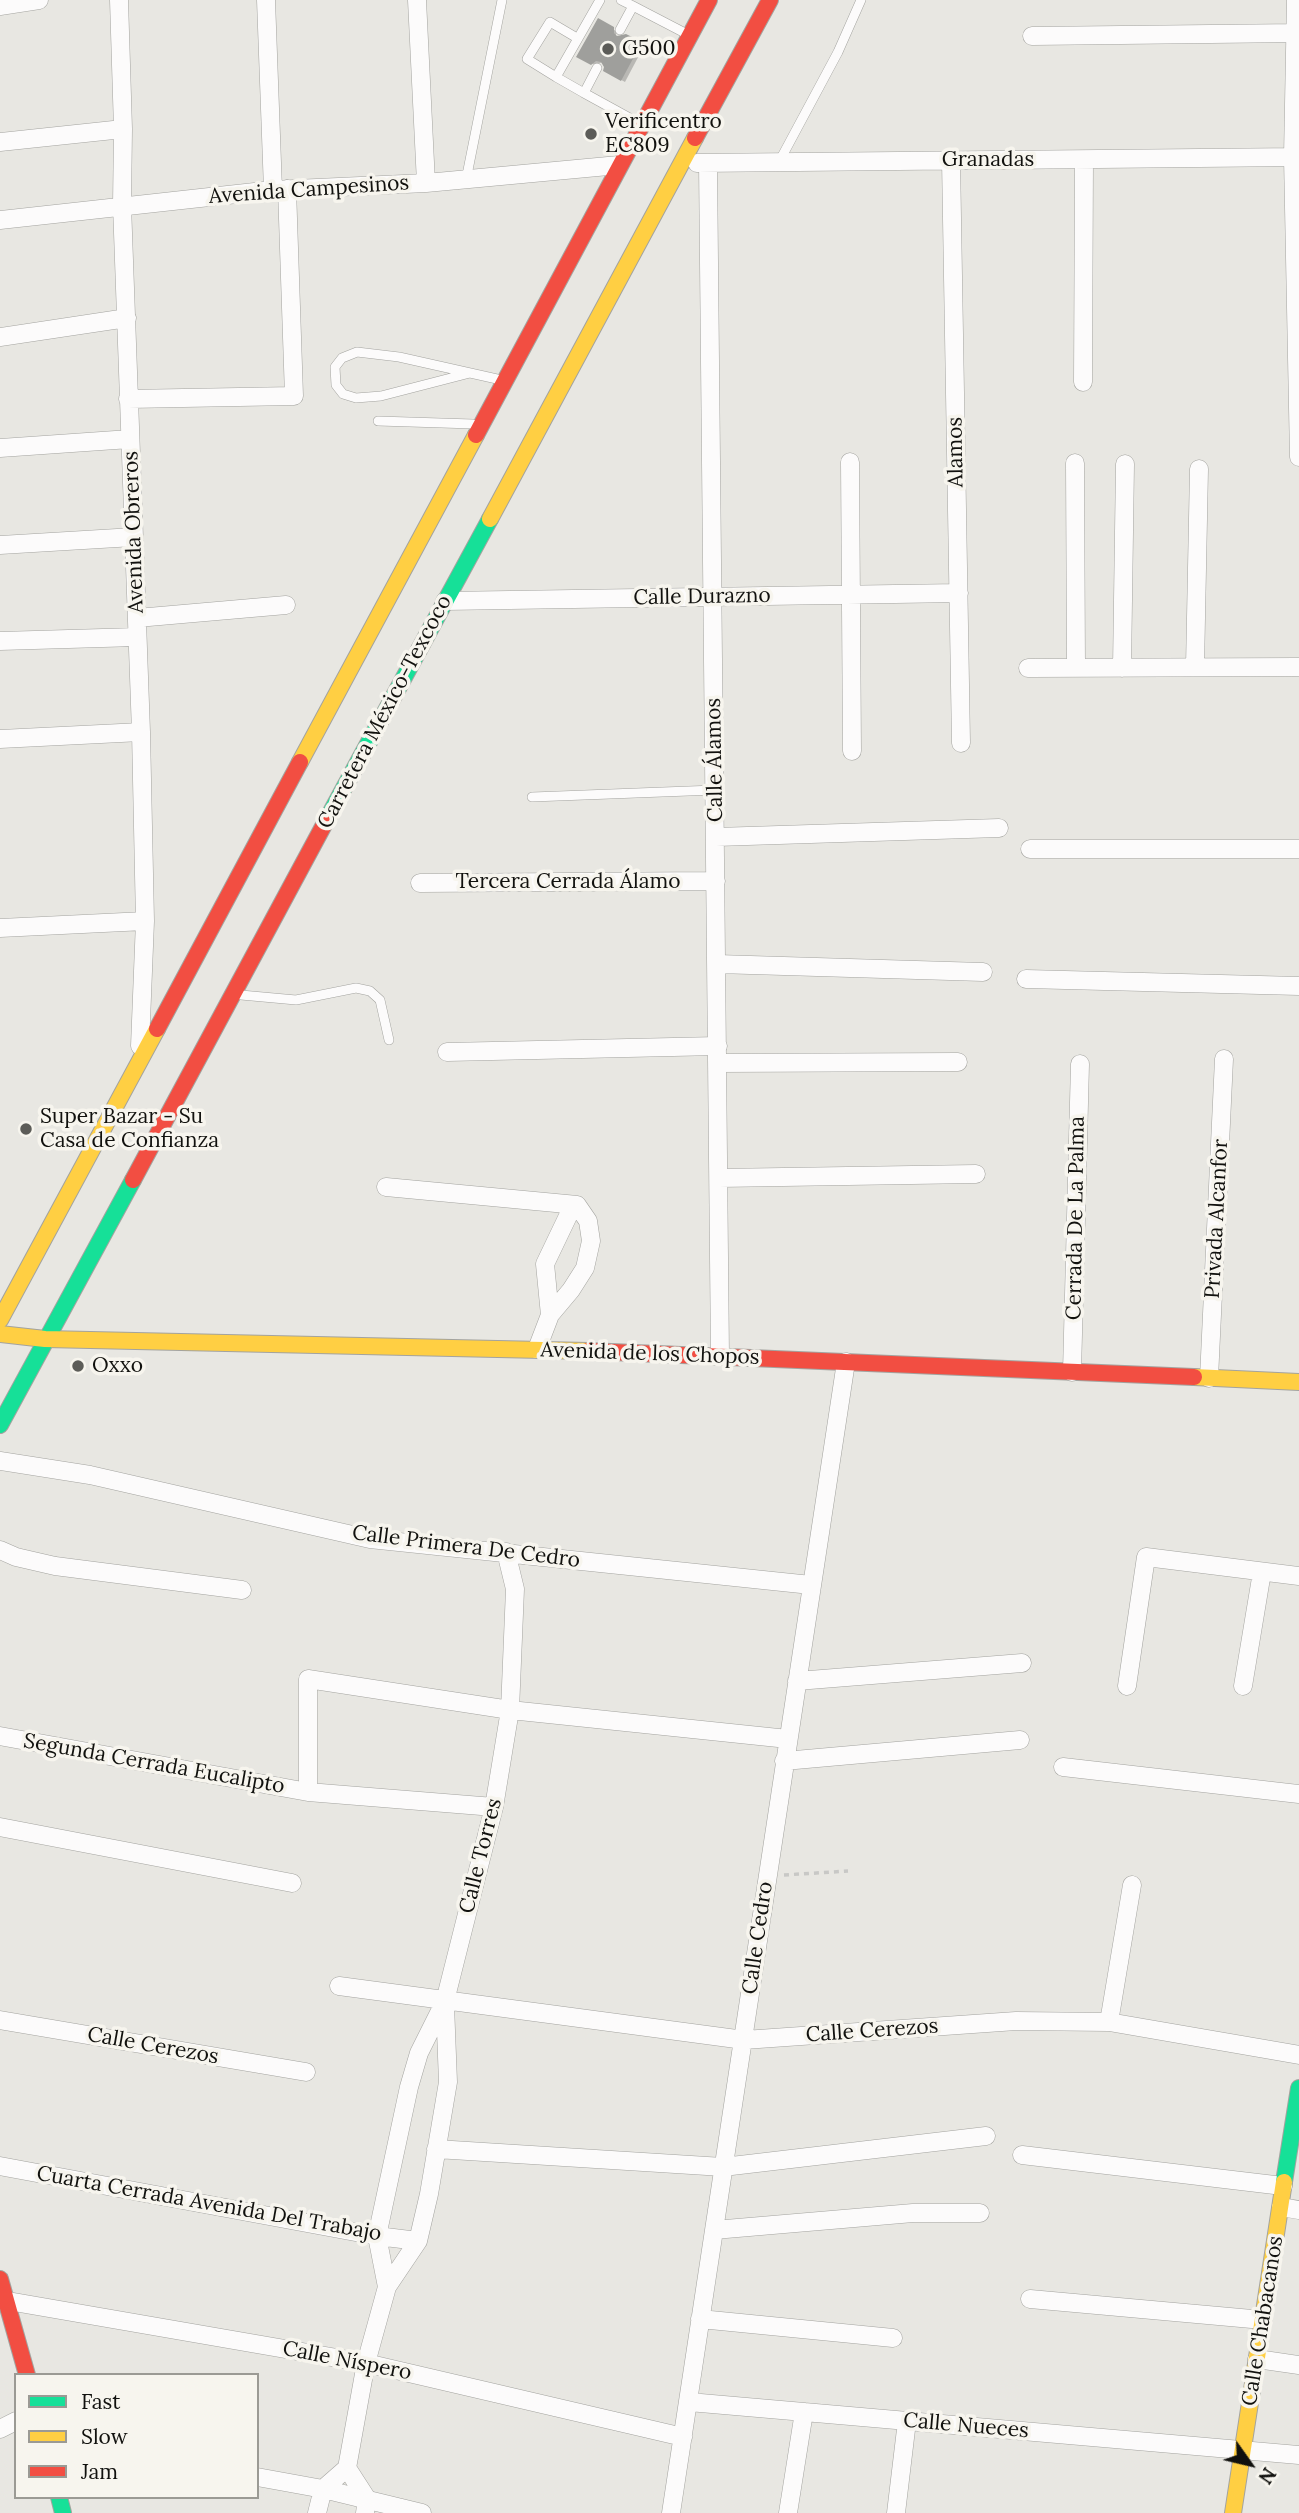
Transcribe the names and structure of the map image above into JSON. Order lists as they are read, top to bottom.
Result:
{
  "streets": {
    "main road": ["Carretera México-Texcoco", "Avenida de los Chopos", "Calle Chabacanos"],
    "street": [
      "Granadas",
      "Avenida Campesinos",
      "Alamos",
      "Avenida Obreros",
      "Calle Durazno",
      "Calle Álamos",
      "Tercera Cerrada Álamo",
      "Cerrada De La Palma",
      "Privada Alcanfor",
      "Calle Primera De Cedro",
      "Segunda Cerrada Eucalipto",
      "Calle Torres",
      "Calle Cedro",
      "Calle Cerezos",
      "Cuarta Cerrada Avenida Del Trabajo",
      "Calle Níspero",
      "Calle Nueces"
    ]
  },
  "crossings": [
    ["Granadas", "Alamos"],
    ["Granadas", "Carretera México-Texcoco"],
    ["Granadas", "Calle Álamos"],
    ["Avenida Campesinos", "Avenida Obreros"],
    ["Alamos", "Calle Durazno"],
    ["Calle Durazno", "Carretera México-Texcoco"],
    ["Calle Durazno", "Calle Álamos"],
    ["Carretera México-Texcoco", "Avenida de los Chopos"],
    ["Calle Álamos", "Tercera Cerrada Álamo"],
    ["Calle Álamos", "Avenida de los Chopos"],
    ["Cerrada De La Palma", "Avenida de los Chopos"],
    ["Privada Alcanfor", "Avenida de los Chopos"],
    ["Avenida de los Chopos", "Calle Cedro"],
    ["Calle Primera De Cedro", "Calle Torres"],
    ["Calle Primera De Cedro", "Calle Cedro"],
    ["Segunda Cerrada Eucalipto", "Calle Torres"],
    ["Calle Torres", "Calle Cerezos"],
    ["Calle Torres", "Cuarta Cerrada Avenida Del Trabajo"],
    ["Calle Torres", "Calle Níspero"],
    ["Calle Cedro", "Calle Cerezos"],
    ["Calle Cedro", "Calle Níspero"],
    ["Calle Cedro", "Calle Nueces"],
    ["Calle Chabacanos", "Calle Nueces"]
  ],
  "places": [
    "G500",
    "Verificentro EC809",
    "Super Bazar - Su Casa de Confianza",
    "Oxxo"
  ],
  "legend": ["Fast", "Slow", "Jam"],
  "north": "bottom right"
}
